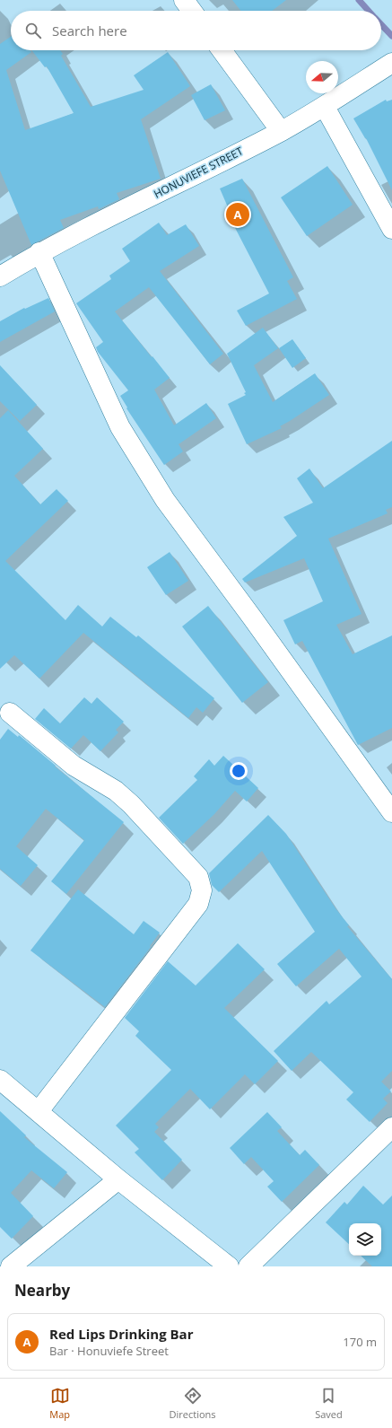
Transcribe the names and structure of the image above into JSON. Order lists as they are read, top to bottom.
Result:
{
  "streets": {
    "street": ["HONUVIEFE STREET"]
  },
  "north": "left",
  "page": {
    "search": "Search here",
    "pins": "A",
    "heading": "Nearby",
    "list": [
      {
        "mark": "A",
        "name": "Red Lips Drinking Bar",
        "note": "Bar · Honuviefe Street",
        "value": "170 m"
      }
    ],
    "nav": ["Map", "Directions", "Saved"]
  }
}
